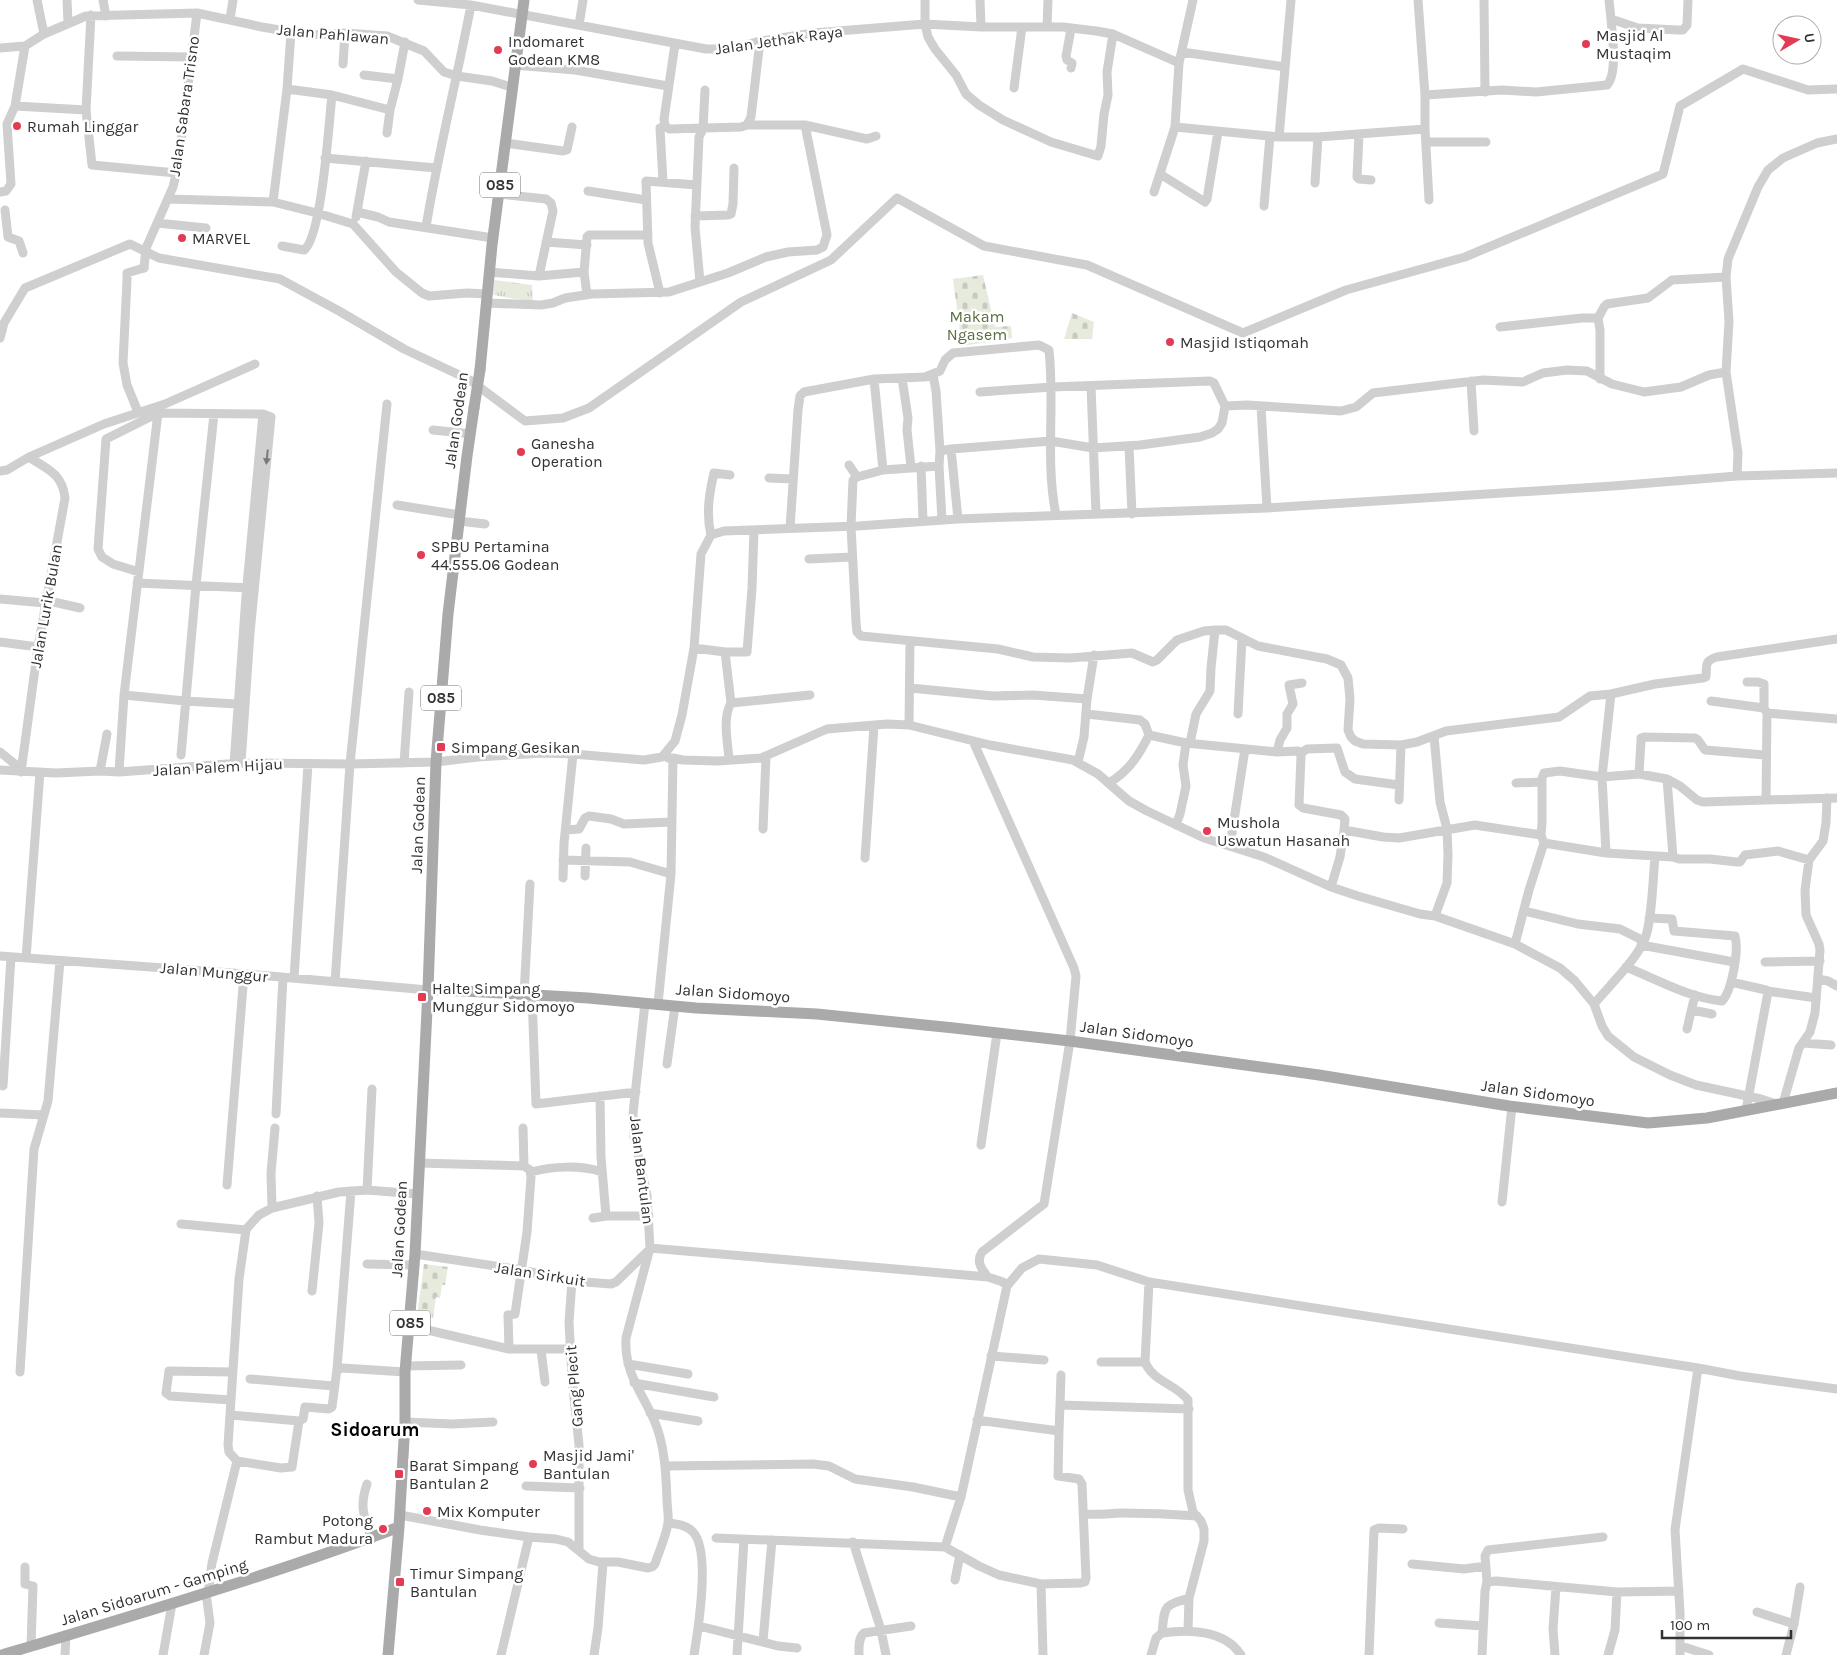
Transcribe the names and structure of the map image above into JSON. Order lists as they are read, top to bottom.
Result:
{
  "streets": {
    "main road": [
      "085",
      "Jalan Godean",
      "Jalan Sidomoyo",
      "Jalan Sidoarum - Gamping"
    ],
    "street": [
      "Jalan Pahlawan",
      "Jalan Jethak Raya",
      "Jalan Sabara Trisno",
      "Jalan Lurik Bulan",
      "Jalan Palem Hijau",
      "Jalan Munggur",
      "Jalan Bantulan",
      "Jalan Sirkuit",
      "Gang Plecit"
    ]
  },
  "crossings": [
    ["Jalan Pahlawan", "Jalan Sabara Trisno"],
    ["Jalan Pahlawan", "Jalan Godean"],
    ["Jalan Jethak Raya", "Jalan Godean"],
    ["Jalan Godean", "Jalan Palem Hijau"],
    ["Jalan Godean", "Jalan Munggur"],
    ["Jalan Godean", "Jalan Sidomoyo"],
    ["Jalan Godean", "Jalan Sirkuit"],
    ["Jalan Godean", "Jalan Sidoarum - Gamping"],
    ["Jalan Lurik Bulan", "Jalan Palem Hijau"],
    ["Jalan Munggur", "Jalan Sidomoyo"],
    ["Jalan Sidomoyo", "Jalan Bantulan"],
    ["Jalan Bantulan", "Jalan Sirkuit"],
    ["Jalan Sirkuit", "Gang Plecit"]
  ],
  "districts": ["Sidoarum"],
  "parks": ["Makam Ngasem"],
  "places": {
    "other": [
      "Masjid Al Mustaqim",
      "Indomaret Godean KM8",
      "Rumah Linggar",
      "MARVEL",
      "Masjid Istiqomah",
      "Ganesha Operation",
      "SPBU Pertamina 44.555.06 Godean",
      "Mushola Uswatun Hasanah",
      "Masjid Jami' Bantulan",
      "Mix Komputer",
      "Potong Rambut Madura"
    ],
    "transit": [
      "Simpang Gesikan",
      "Halte Simpang Munggur Sidomoyo",
      "Barat Simpang Bantulan 2",
      "Timur Simpang Bantulan"
    ]
  },
  "scale_bar": "100 m",
  "north": "right"
}
